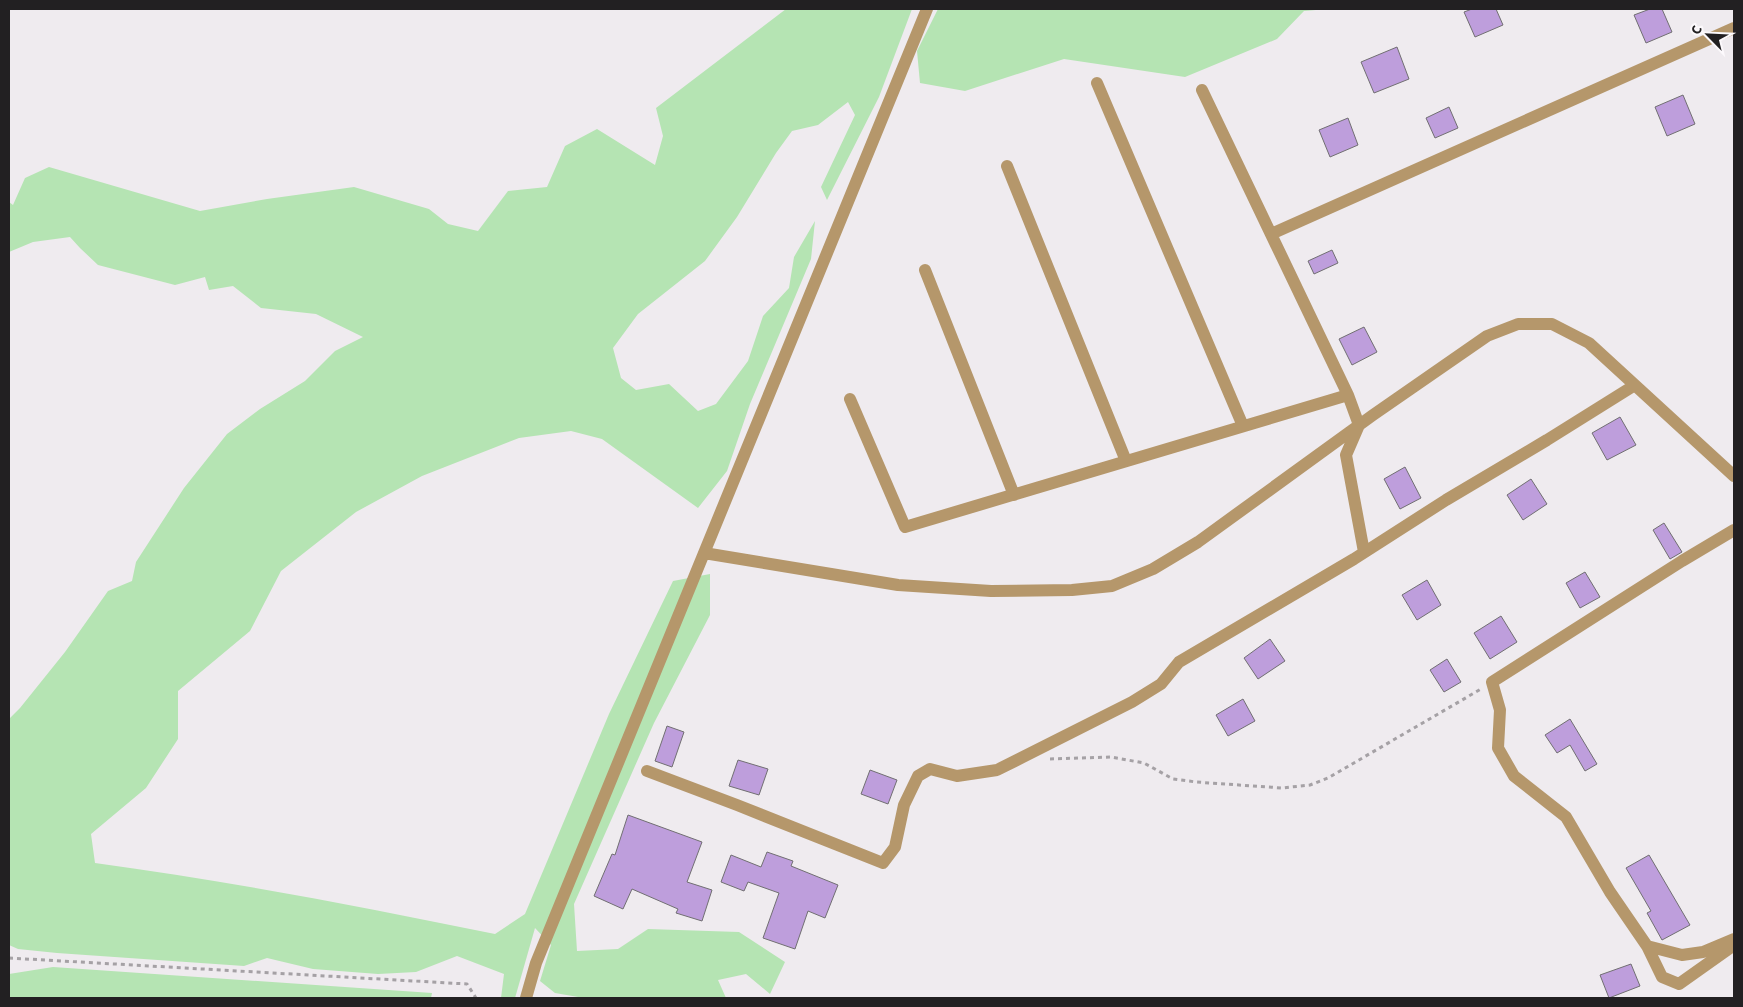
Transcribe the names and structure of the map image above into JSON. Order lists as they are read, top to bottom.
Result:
{
  "north": "top left"
}
